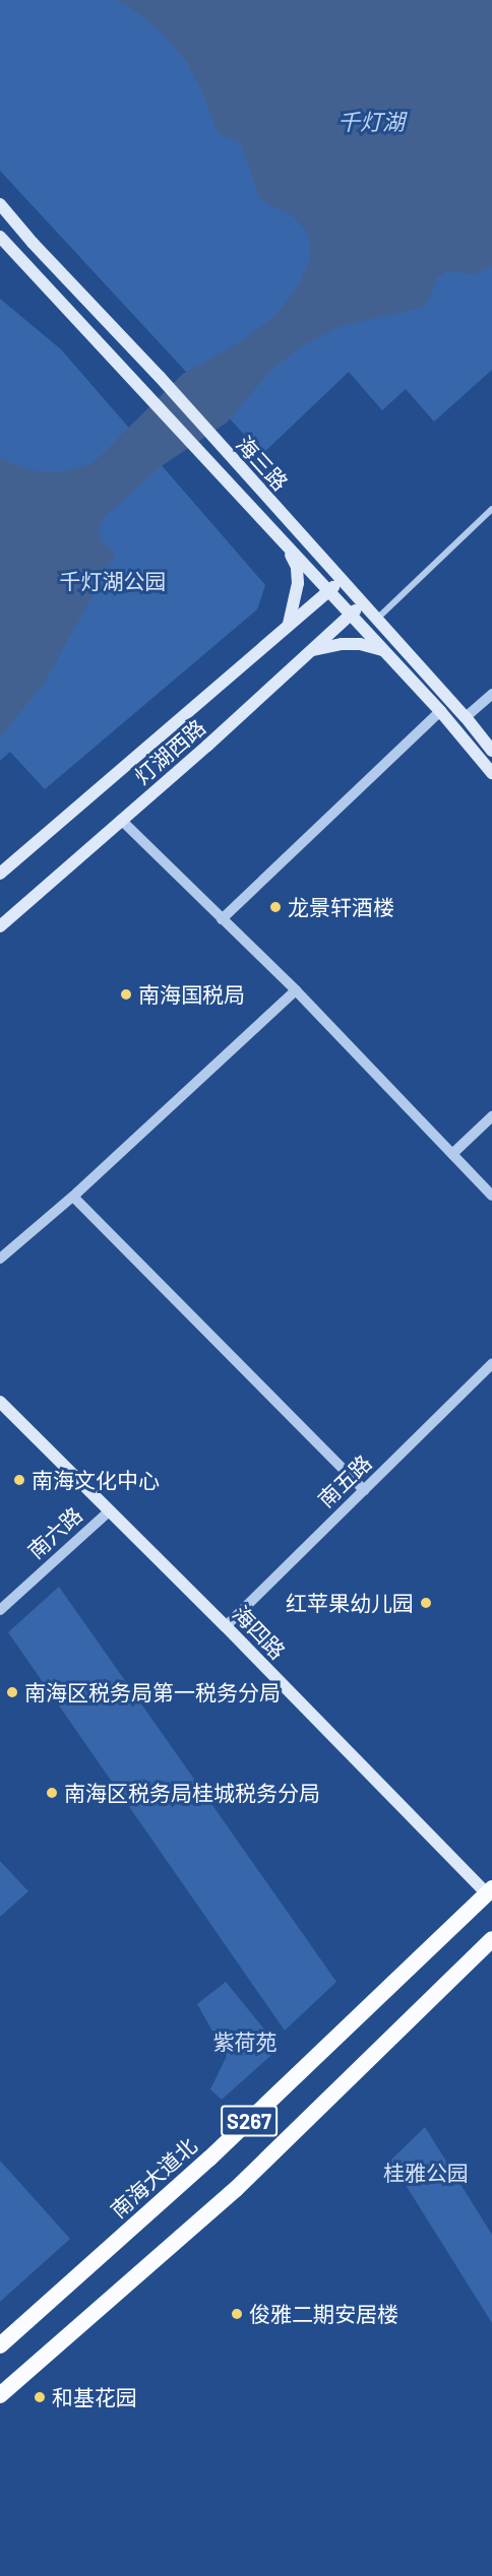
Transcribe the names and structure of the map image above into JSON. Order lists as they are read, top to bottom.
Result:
{
  "streets": {
    "highway": ["S267", "南海大道北"],
    "main road": ["海三路", "灯湖西路", "海四路"],
    "street": ["南五路", "南六路"]
  },
  "crossings": [
    ["海三路", "灯湖西路"],
    ["南五路", "海四路"],
    ["南六路", "海四路"],
    ["海四路", "南海大道北"]
  ],
  "water": ["千灯湖"],
  "parks": ["千灯湖公园", "紫荷苑", "桂雅公园"],
  "places": [
    "龙景轩酒楼",
    "南海国税局",
    "南海文化中心",
    "红苹果幼儿园",
    "南海区税务局第一税务分局",
    "南海区税务局桂城税务分局",
    "俊雅二期安居楼",
    "和基花园"
  ]
}
